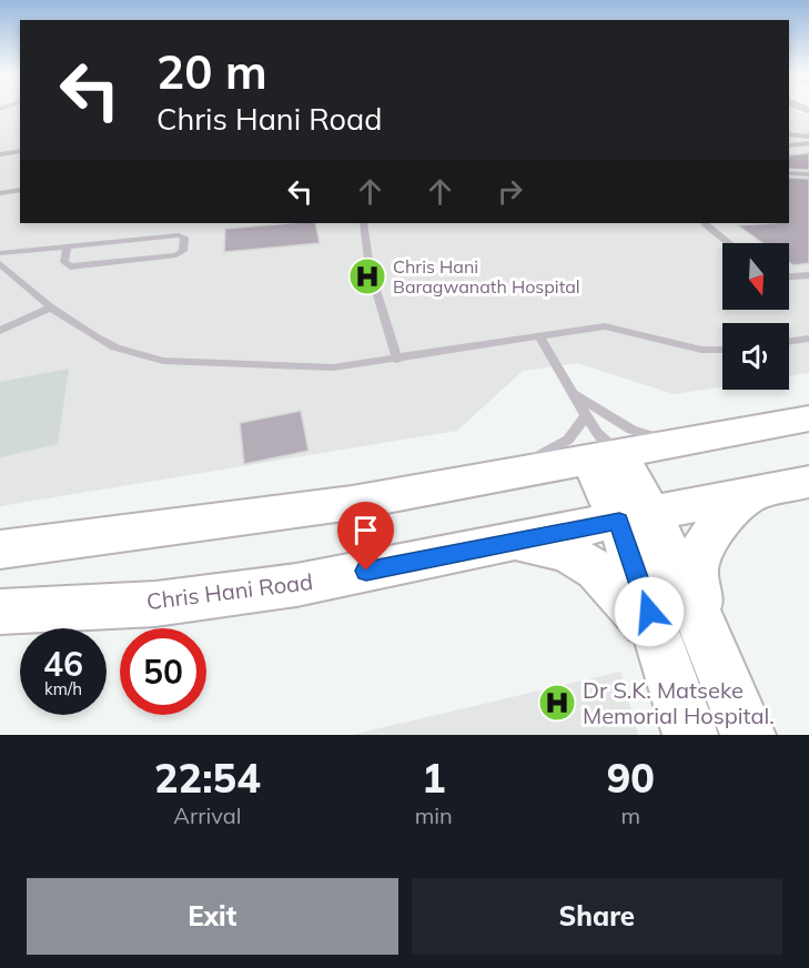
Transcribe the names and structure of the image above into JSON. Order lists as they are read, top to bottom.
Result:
{
  "streets": {
    "main road": ["Chris Hani Road"]
  },
  "places": {
    "hospital": ["Chris Hani Baragwanath Hospital", "Dr S.K. Matseke Memorial Hospital."]
  },
  "north": "bottom",
  "page": {
    "turn": ["20 m", "Chris Hani Road"],
    "speed": "46 km/h",
    "limit": "50",
    "eta": [
      "22:54",
      "Arrival",
      "1",
      "min",
      "90",
      "m"
    ],
    "buttons": ["Exit", "Share"]
  }
}
